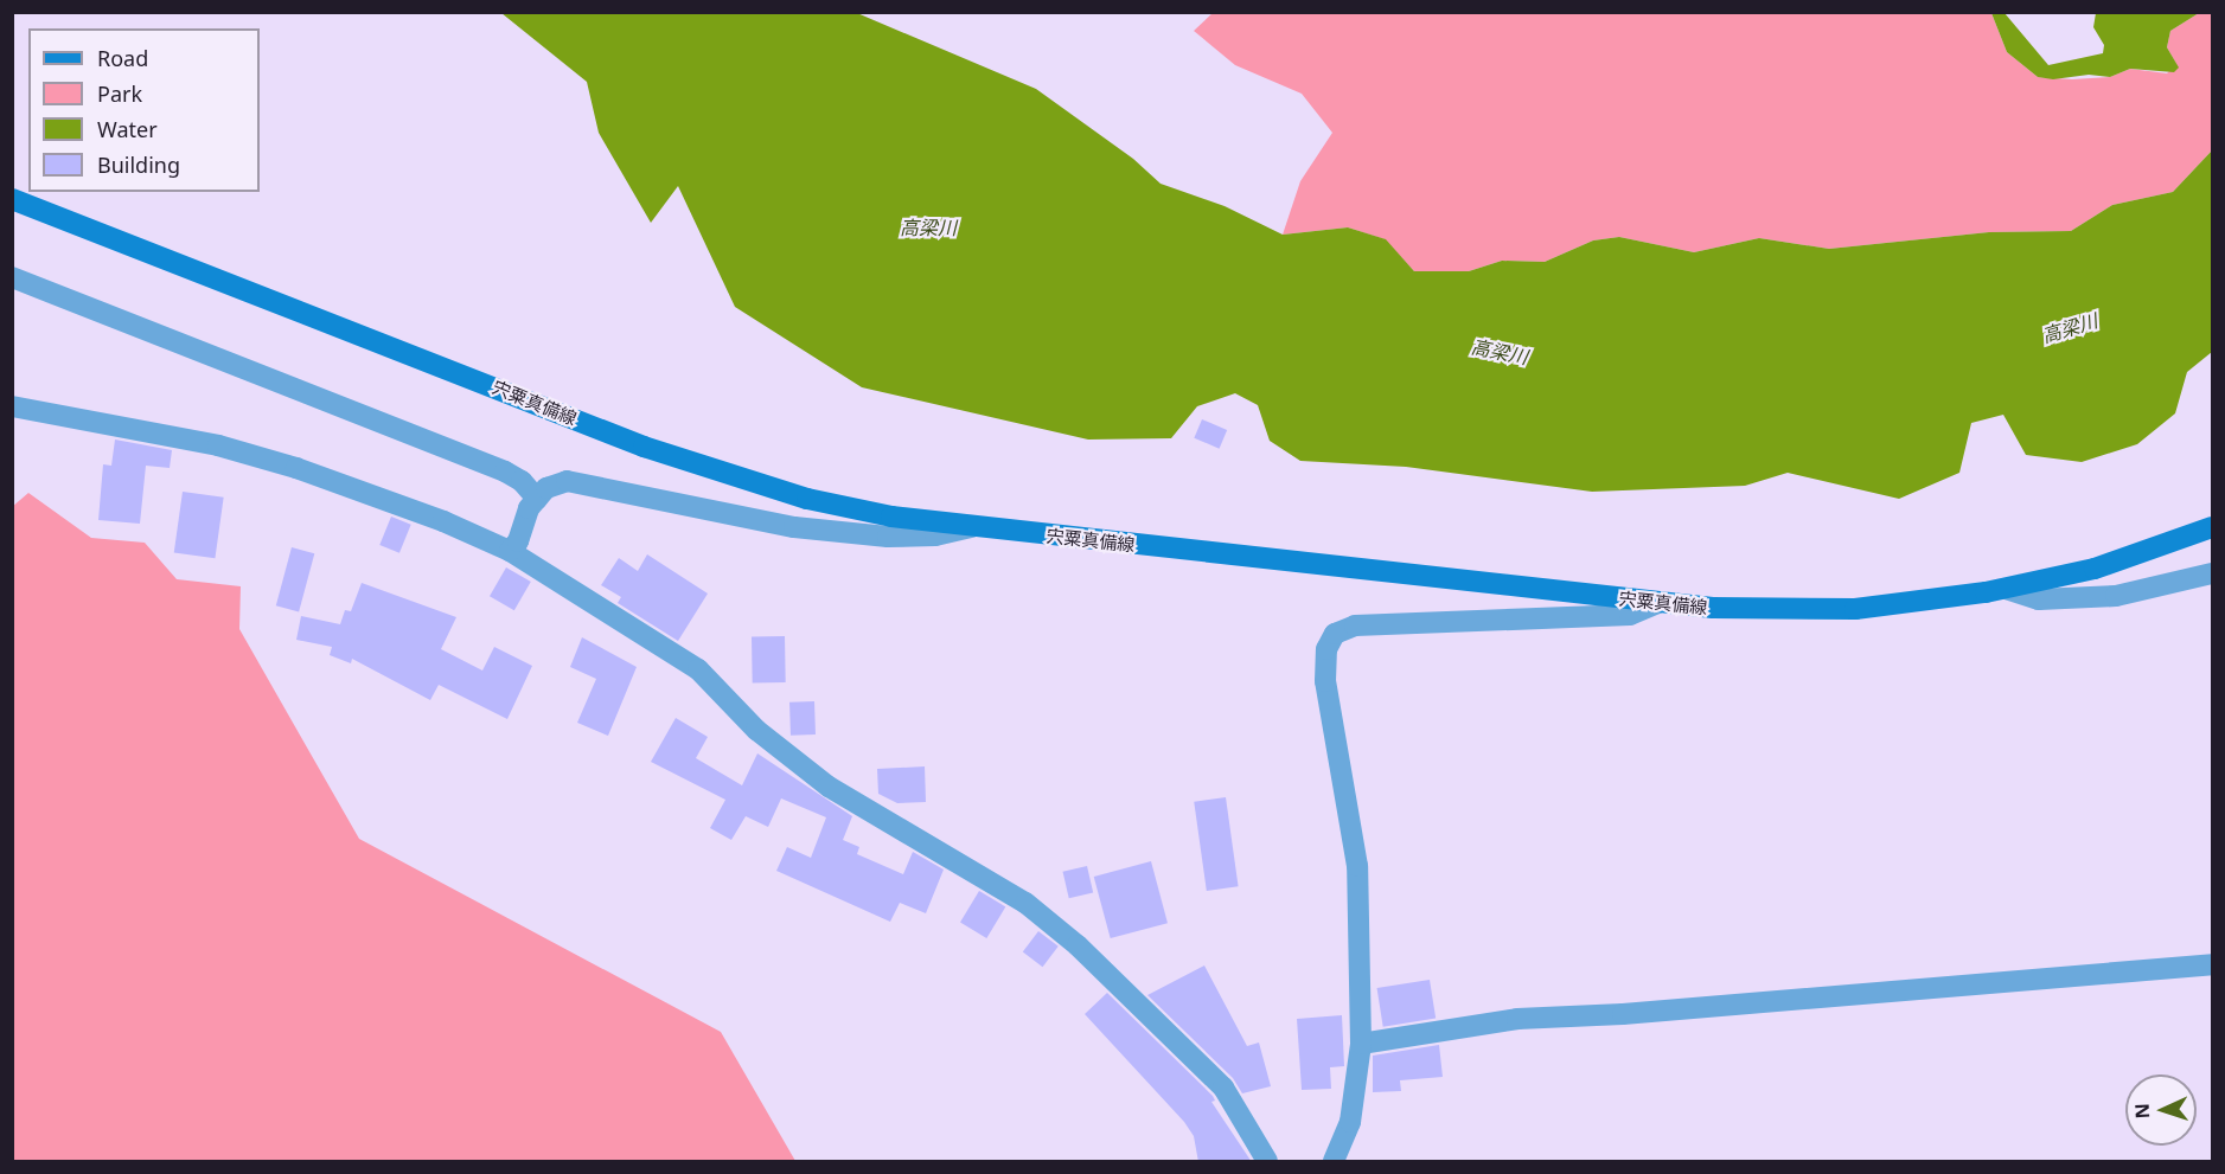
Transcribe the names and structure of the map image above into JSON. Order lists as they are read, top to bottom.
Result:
{
  "streets": {
    "main road": ["宍粟真備線"]
  },
  "water": ["高梁川"],
  "legend": [
    "Road",
    "Park",
    "Water",
    "Building"
  ],
  "north": "left"
}
